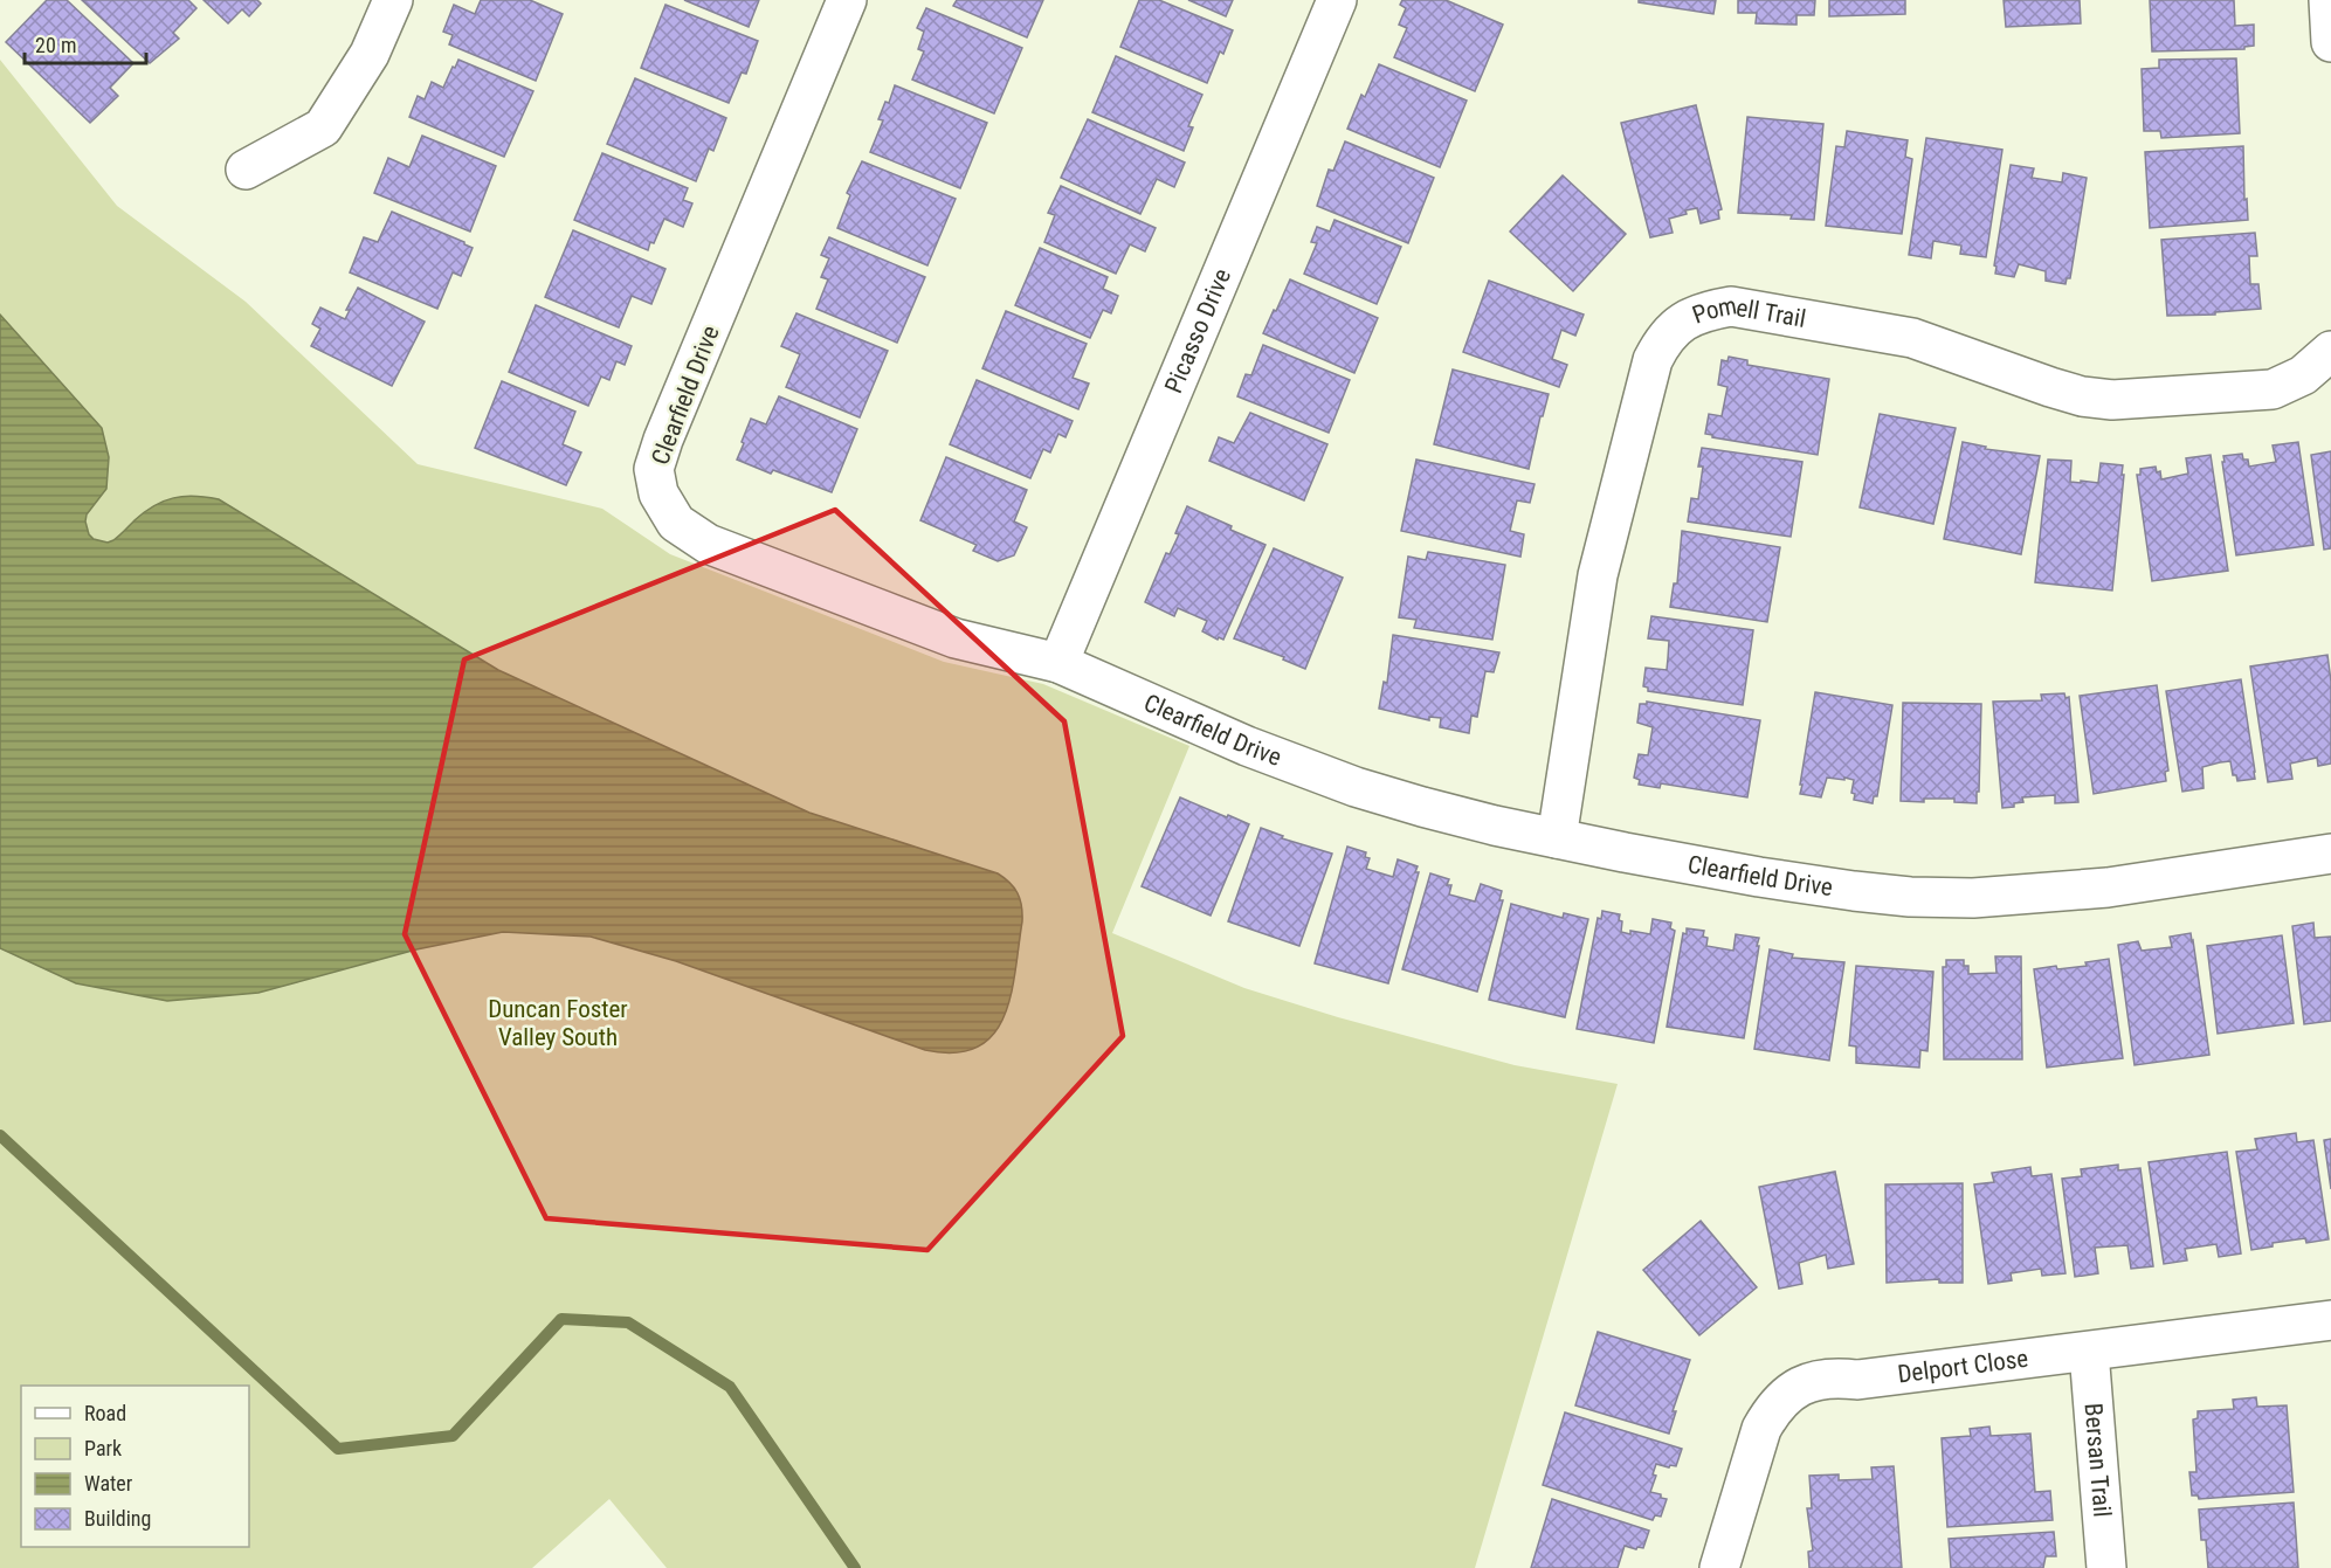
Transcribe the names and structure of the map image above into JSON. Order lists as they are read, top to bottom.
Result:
{
  "streets": {
    "street": [
      "Pomell Trail",
      "Picasso Drive",
      "Clearfield Drive",
      "Delport Close",
      "Bersan Trail"
    ]
  },
  "crossings": [
    ["Pomell Trail", "Clearfield Drive"],
    ["Picasso Drive", "Clearfield Drive"],
    ["Delport Close", "Bersan Trail"]
  ],
  "parks": ["Duncan Foster Valley South"],
  "legend": [
    "Road",
    "Park",
    "Water",
    "Building"
  ],
  "scale_bar": "20 m"
}
